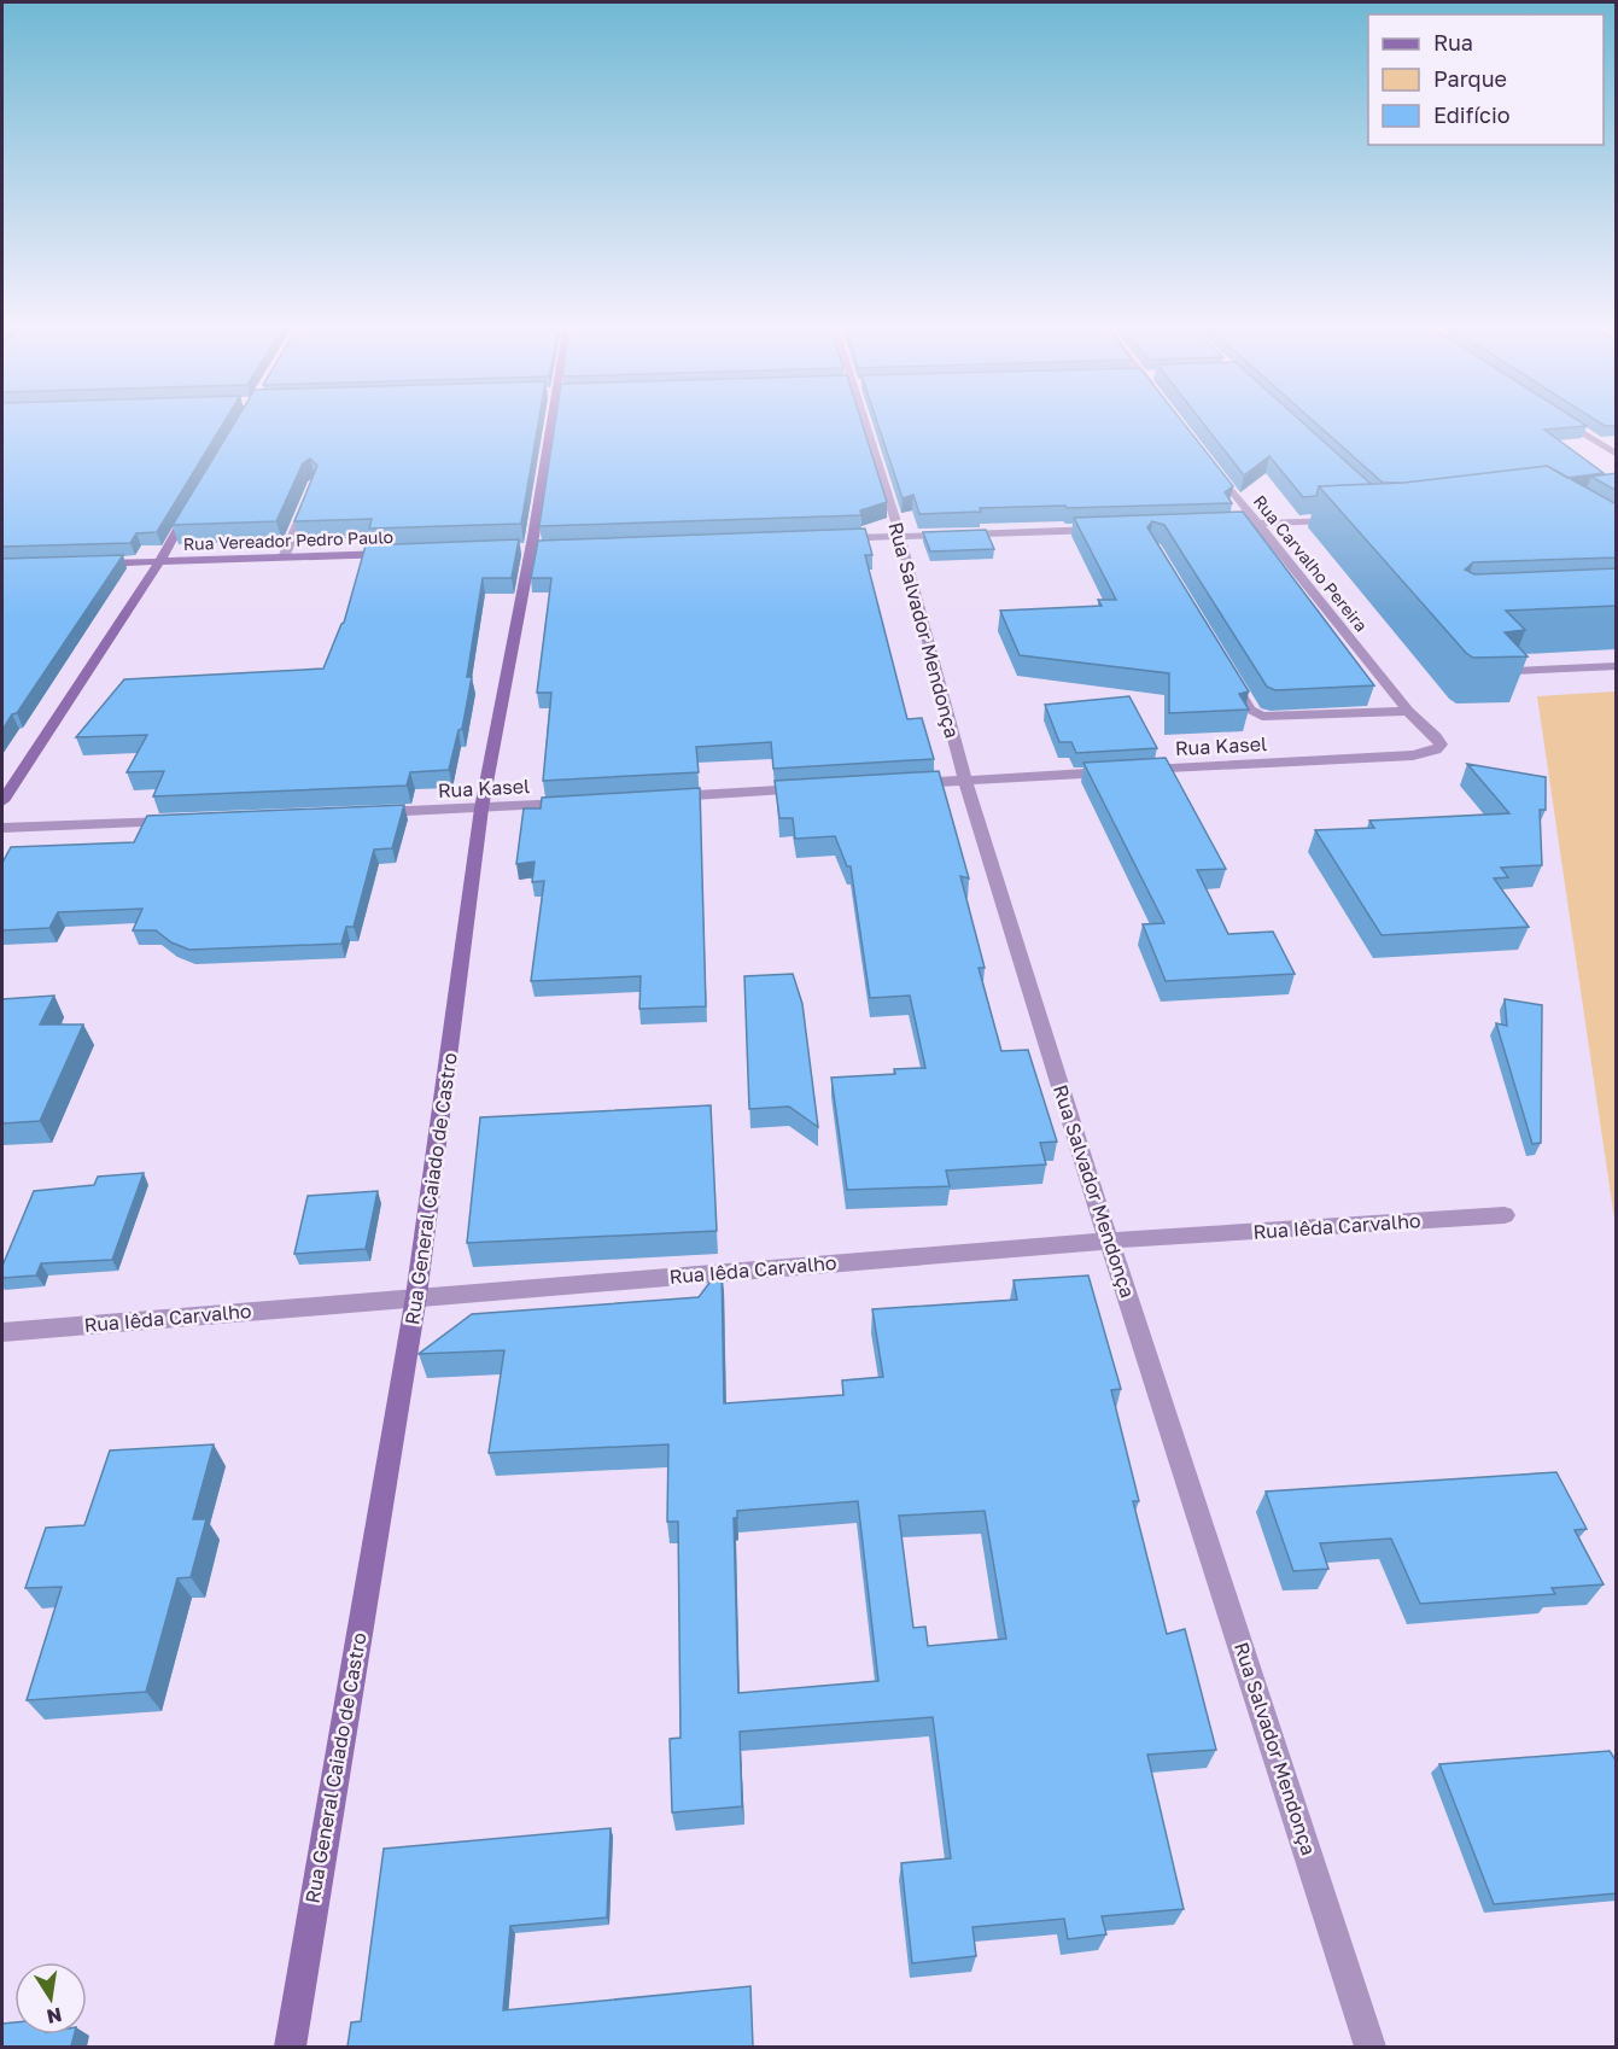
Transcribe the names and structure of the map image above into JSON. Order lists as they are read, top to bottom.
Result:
{
  "streets": {
    "street": [
      "Rua Vereador Pedro Paulo",
      "Rua Carvalho Pereira",
      "Rua Salvador Mendonça",
      "Rua Kasel",
      "Rua General Caiado de Castro",
      "Rua Iêda Carvalho"
    ]
  },
  "crossings": [
    ["Rua Carvalho Pereira", "Rua Kasel"],
    ["Rua Salvador Mendonça", "Rua Kasel"],
    ["Rua Salvador Mendonça", "Rua Iêda Carvalho"],
    ["Rua Kasel", "Rua General Caiado de Castro"],
    ["Rua General Caiado de Castro", "Rua Iêda Carvalho"]
  ],
  "legend": ["Rua", "Parque", "Edifício"],
  "north": "bottom"
}
